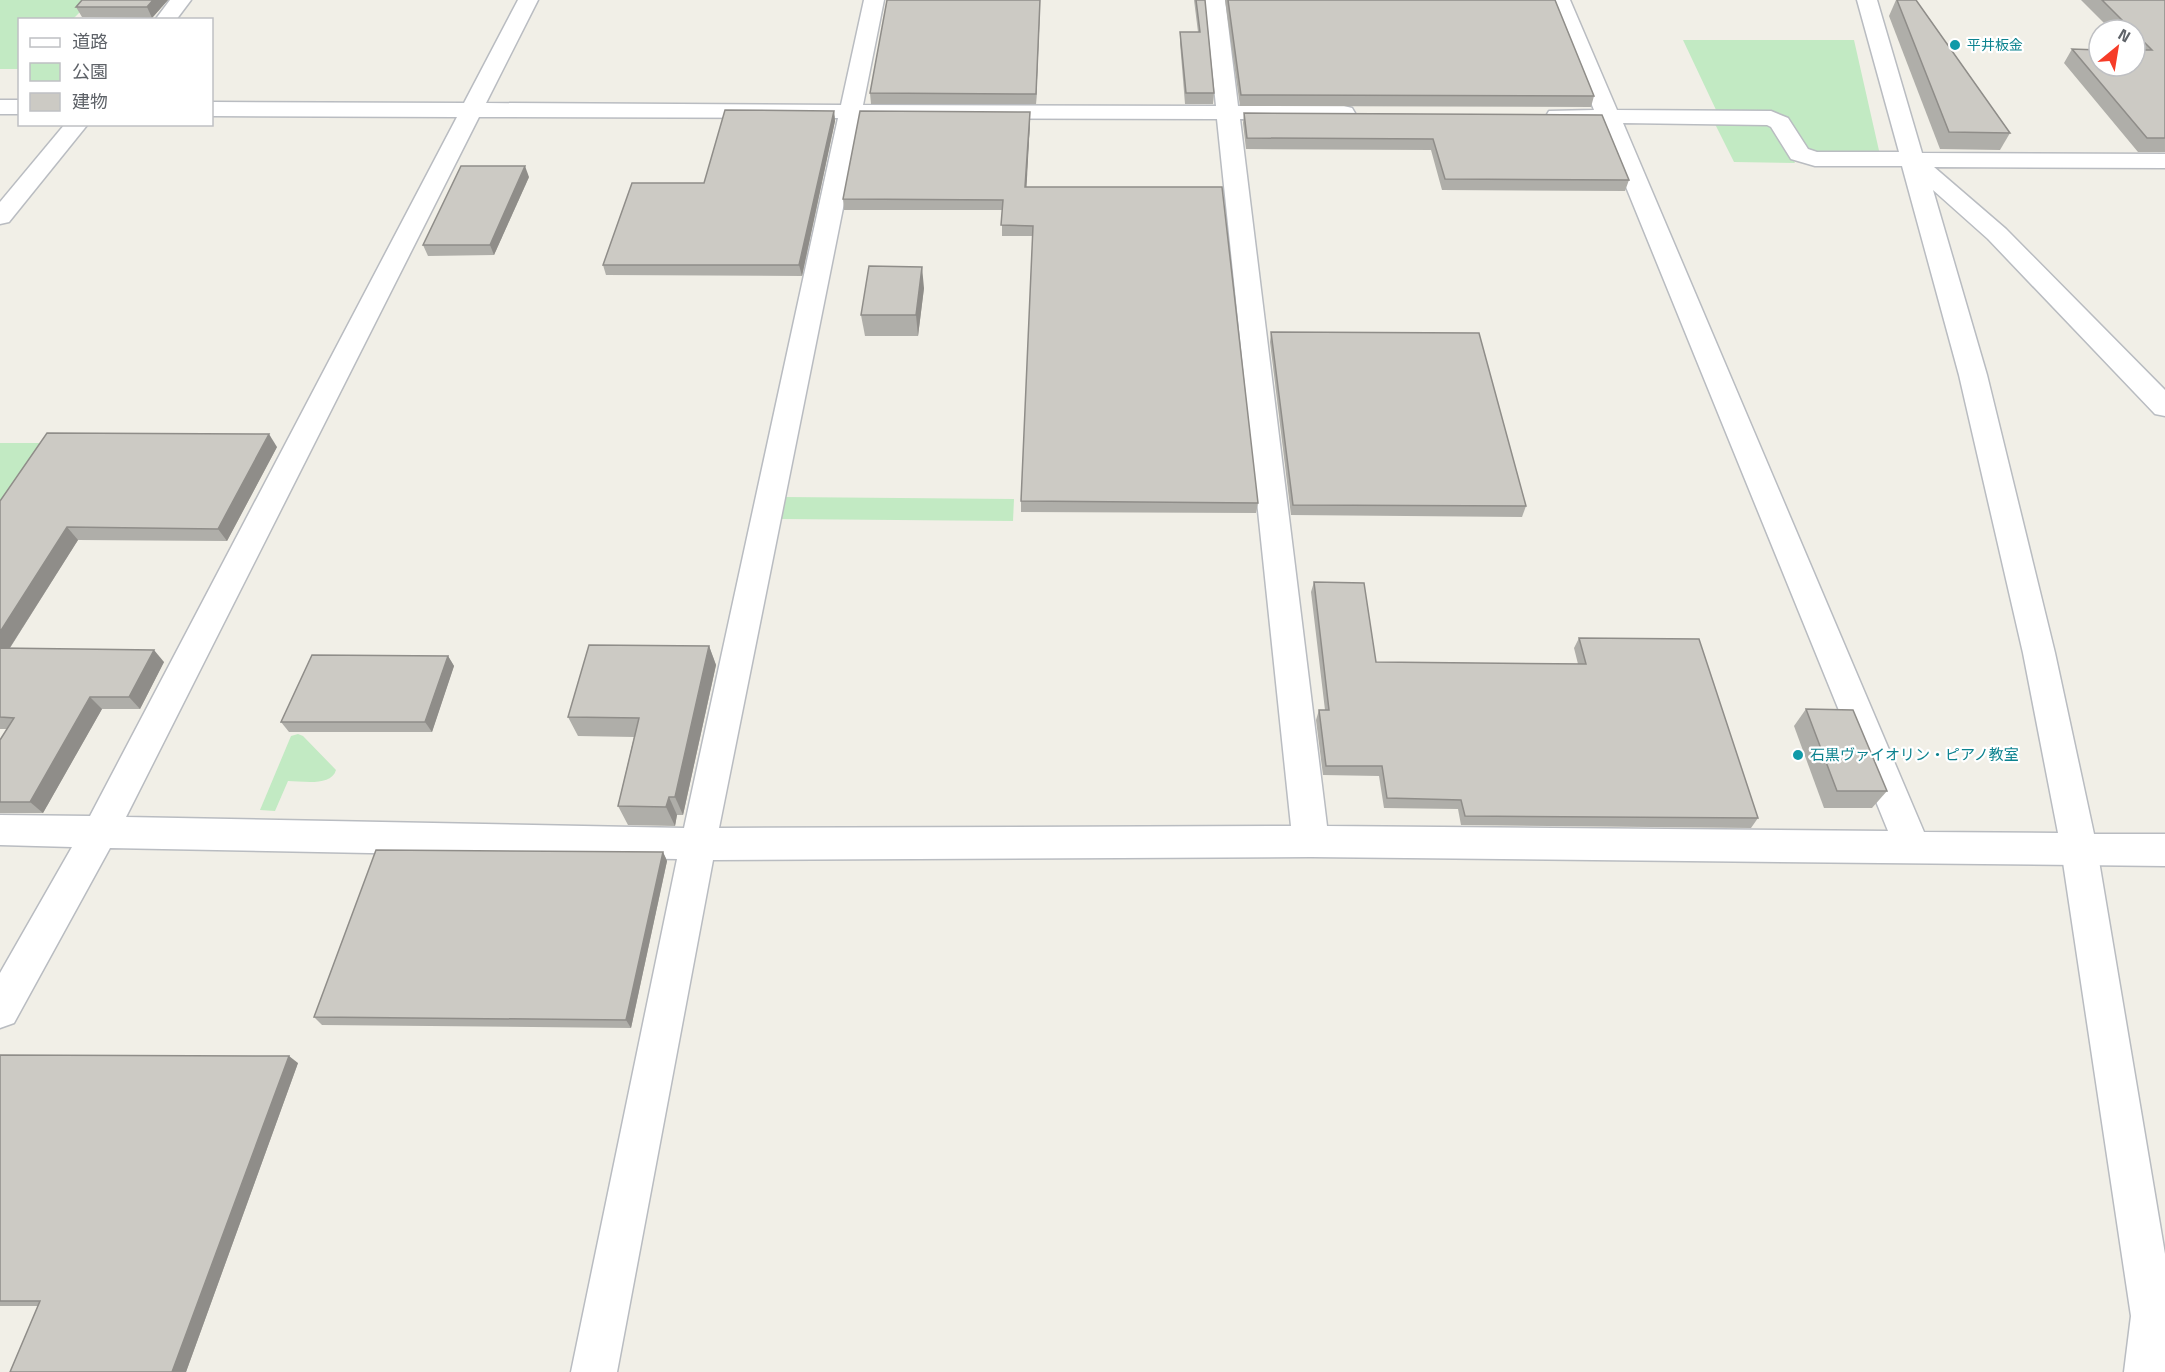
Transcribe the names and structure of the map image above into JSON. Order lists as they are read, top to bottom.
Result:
{
  "places": ["平井板金", "石黒ヴァイオリン・ピアノ教室"],
  "legend": ["道路", "公園", "建物"],
  "north": "top right"
}
